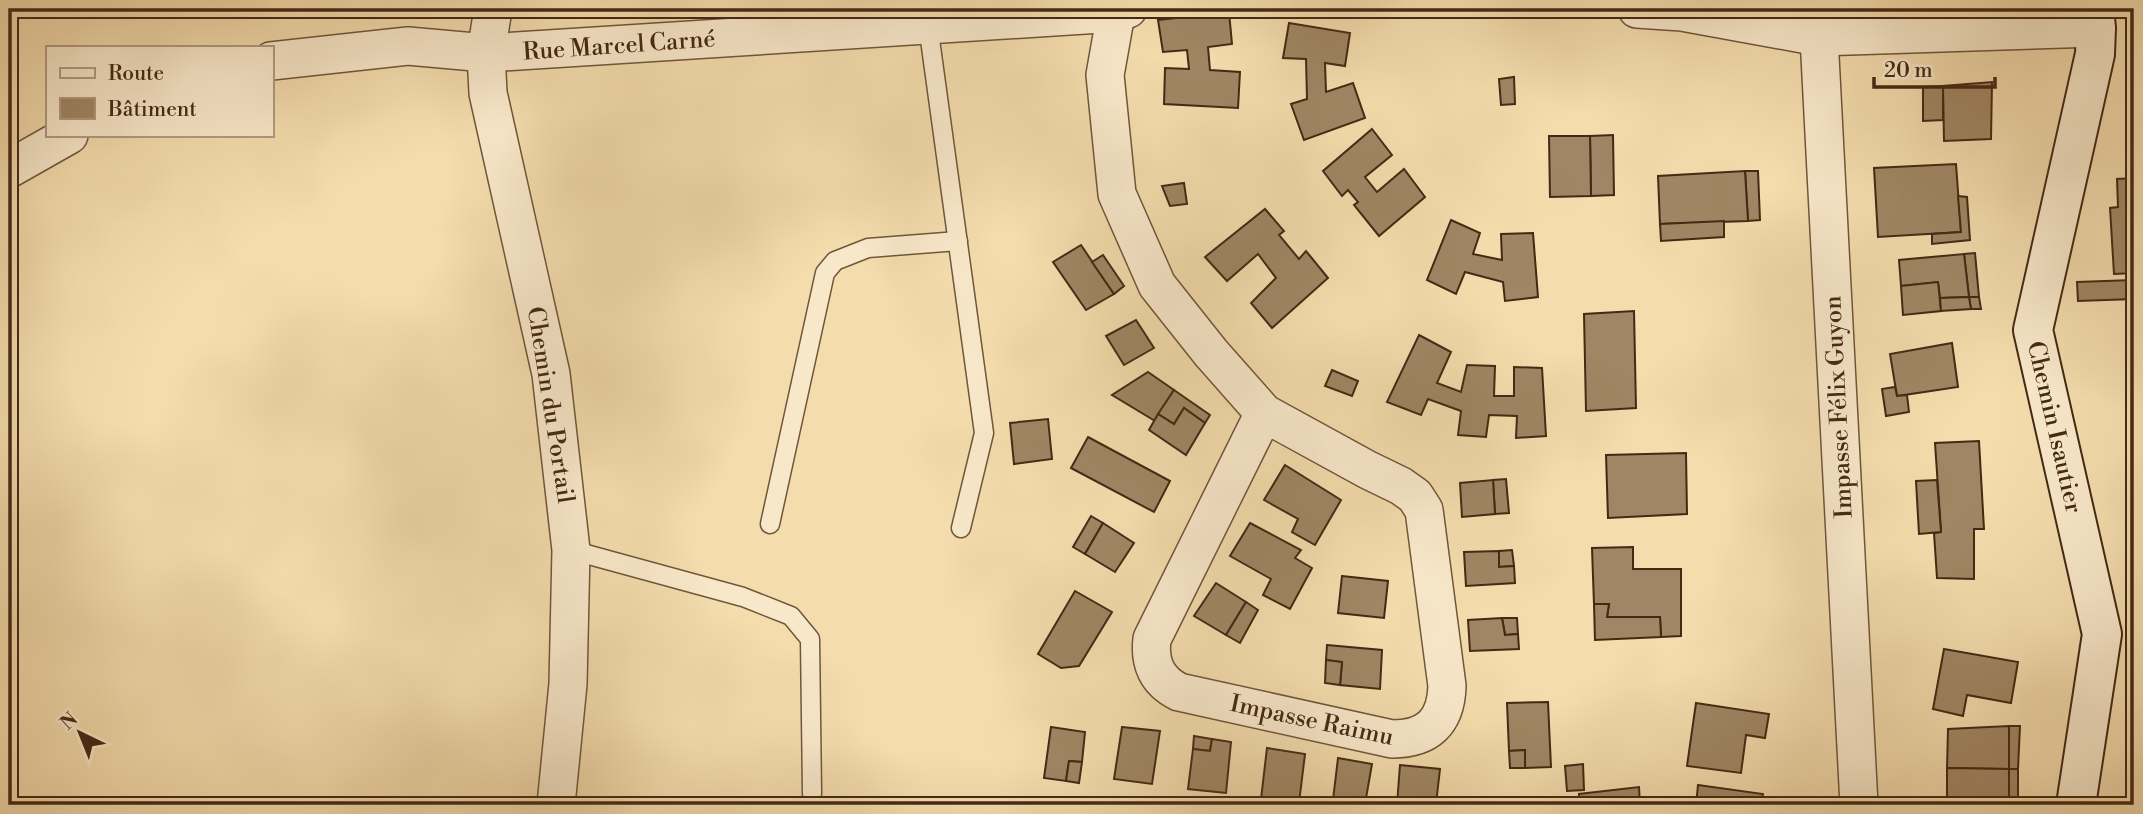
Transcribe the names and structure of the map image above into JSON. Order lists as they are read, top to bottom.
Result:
{
  "streets": {
    "main road": ["Chemin Isautier"],
    "street": [
      "Rue Marcel Carné",
      "Chemin du Portail",
      "Impasse Félix Guyon",
      "Impasse Raimu"
    ]
  },
  "crossings": [
    ["Rue Marcel Carné", "Chemin du Portail"],
    ["Rue Marcel Carné", "Impasse Raimu"]
  ],
  "legend": ["Route", "Bâtiment"],
  "scale_bar": "20 m",
  "north": "top left"
}
